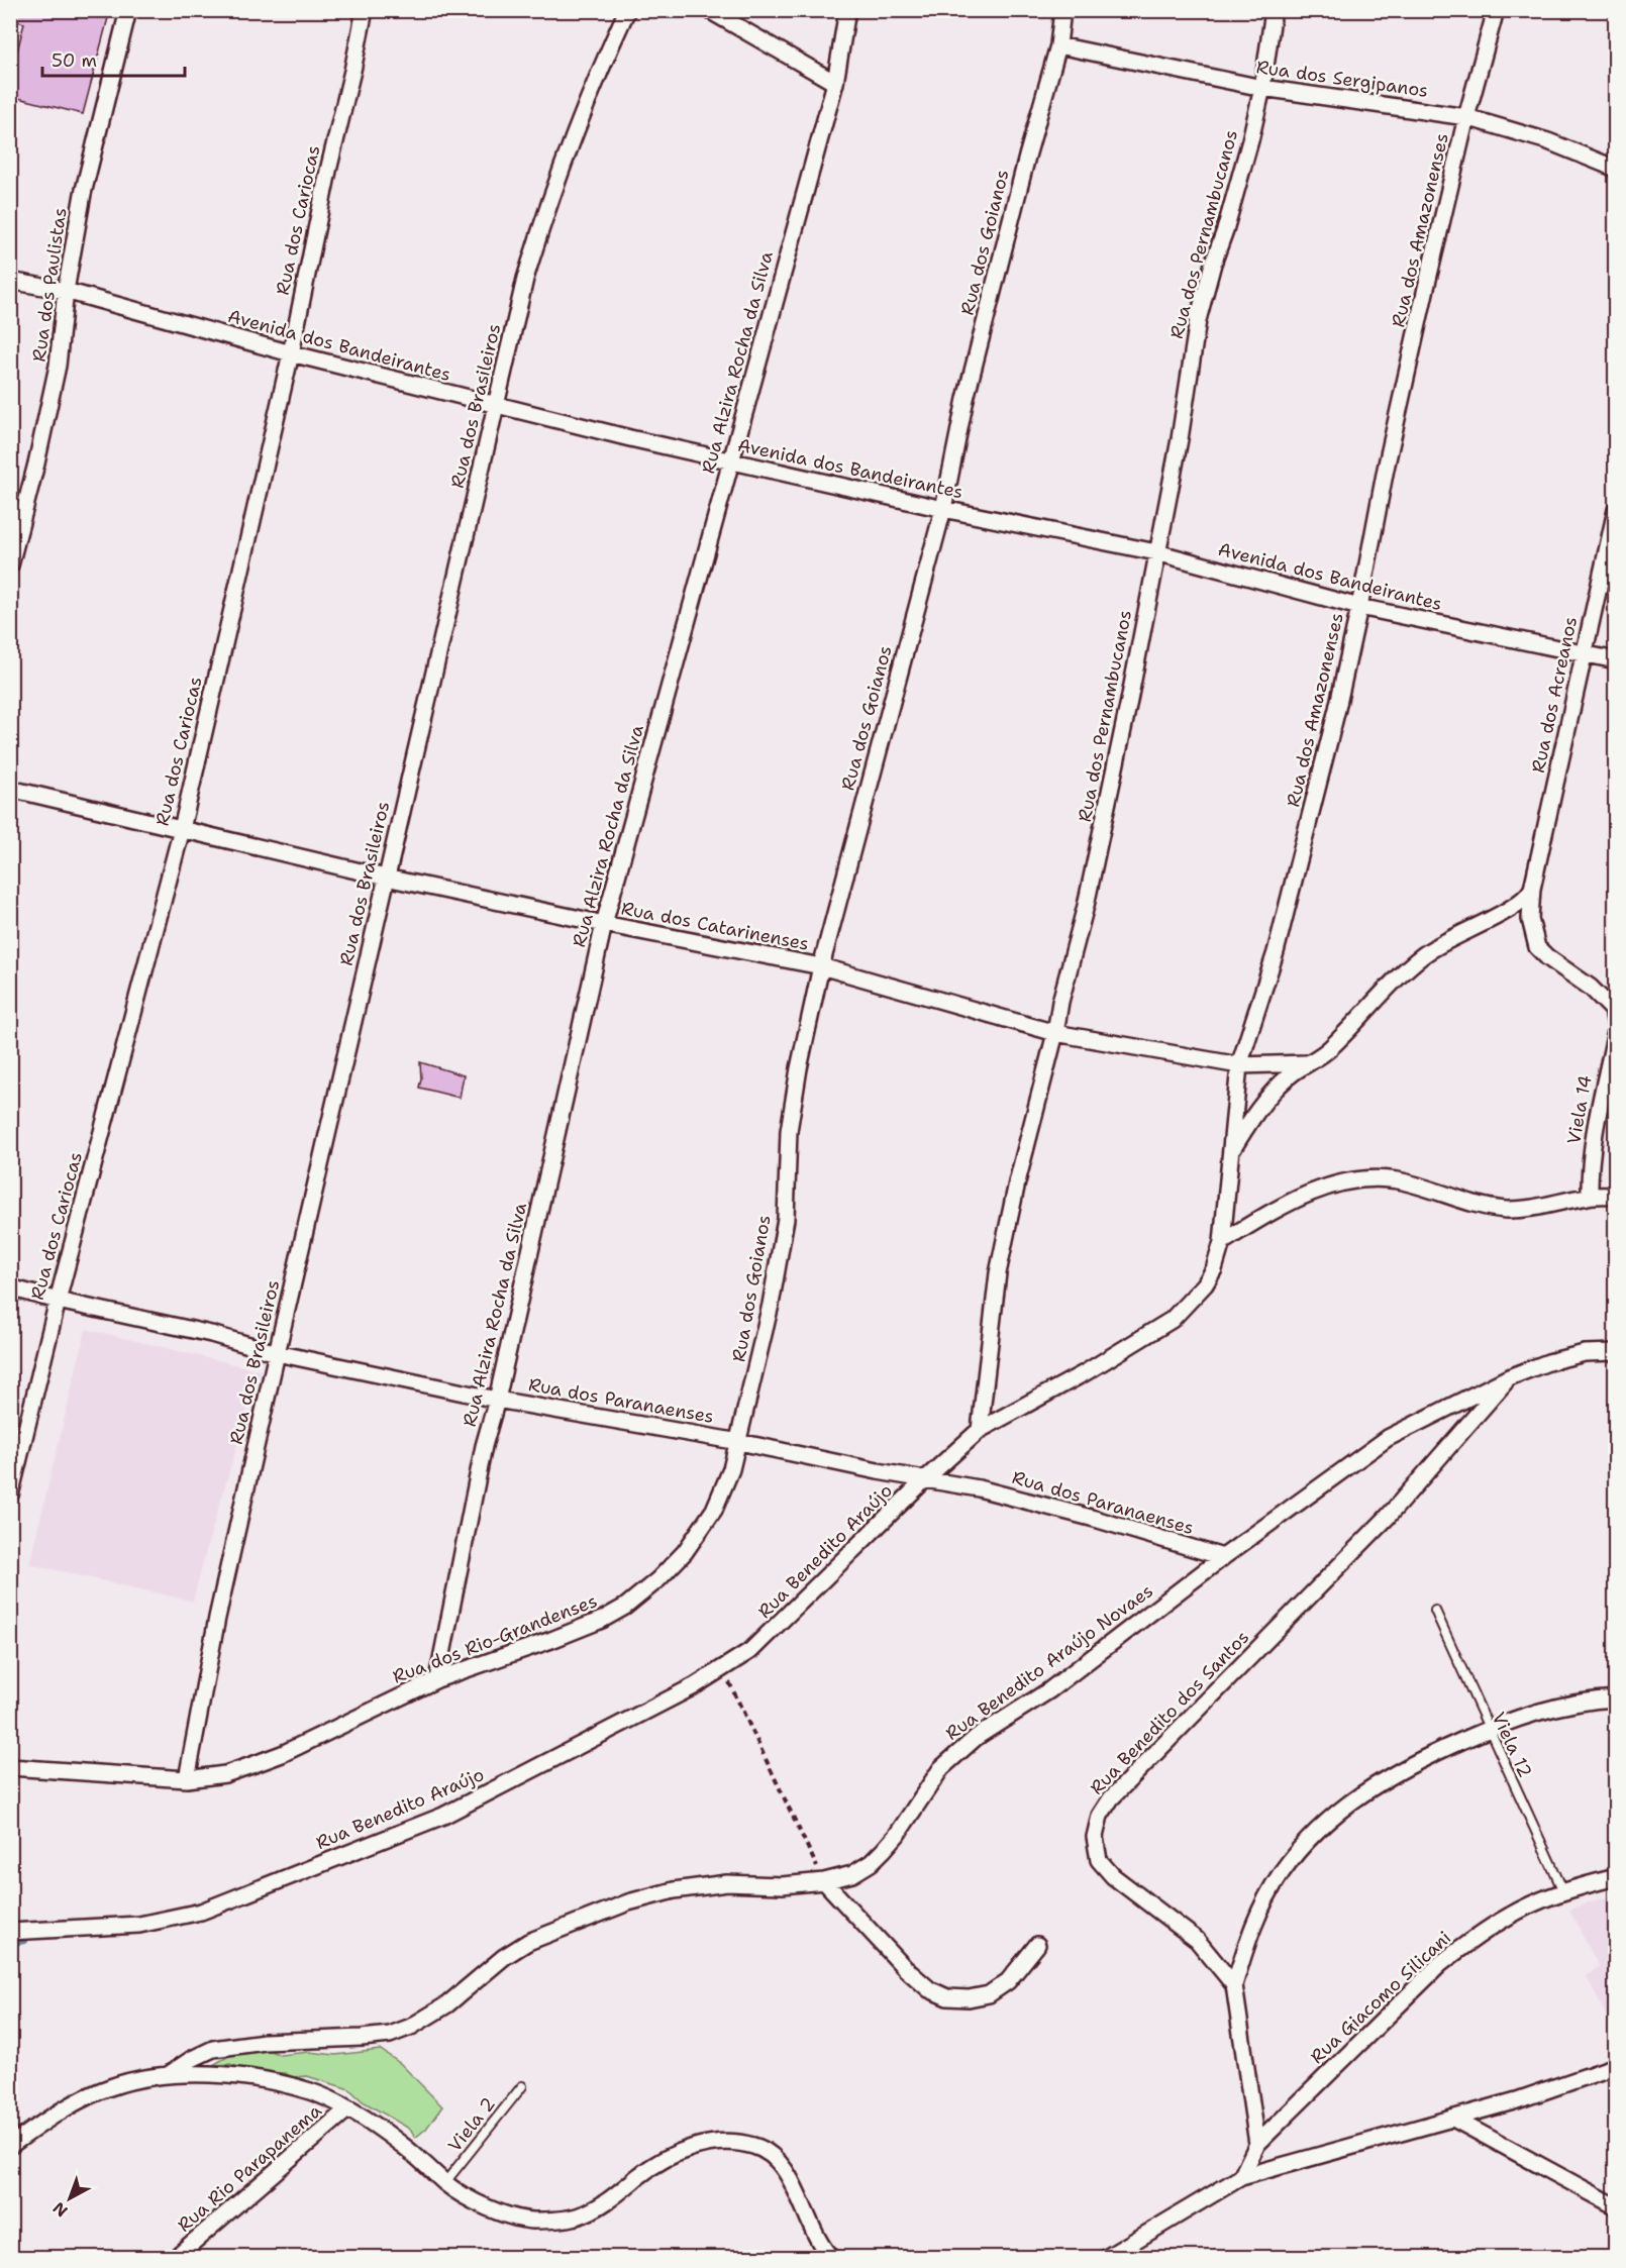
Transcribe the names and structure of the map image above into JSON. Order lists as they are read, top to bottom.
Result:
{
  "streets": {
    "street": [
      "Rua dos Sergipanos",
      "Rua dos Cariocas",
      "Rua dos Amazonenses",
      "Rua dos Pernambucanos",
      "Rua dos Goianos",
      "Rua dos Paulistas",
      "Avenida dos Bandeirantes",
      "Rua Alzira Rocha da Silva",
      "Rua dos Brasileiros",
      "Rua dos Acreanos",
      "Rua dos Catarinenses",
      "Viela 14",
      "Rua dos Paranaenses",
      "Rua Benedito Araújo",
      "Rua dos Rio-Grandenses",
      "Rua Benedito Araújo Novaes",
      "Rua Benedito dos Santos",
      "Rua Giacomo Silicani",
      "Rua Rio Parapanema"
    ],
    "lane": ["Viela 12", "Viela 2"]
  },
  "crossings": [
    ["Rua dos Sergipanos", "Rua dos Amazonenses"],
    ["Rua dos Sergipanos", "Rua dos Pernambucanos"],
    ["Rua dos Sergipanos", "Rua dos Goianos"],
    ["Rua dos Cariocas", "Avenida dos Bandeirantes"],
    ["Rua dos Cariocas", "Rua dos Catarinenses"],
    ["Rua dos Cariocas", "Rua dos Paranaenses"],
    ["Rua dos Amazonenses", "Avenida dos Bandeirantes"],
    ["Rua dos Amazonenses", "Rua dos Catarinenses"],
    ["Rua dos Amazonenses", "Rua Benedito Araújo"],
    ["Rua dos Pernambucanos", "Avenida dos Bandeirantes"],
    ["Rua dos Pernambucanos", "Rua dos Catarinenses"],
    ["Rua dos Pernambucanos", "Rua Benedito Araújo"],
    ["Rua dos Goianos", "Avenida dos Bandeirantes"],
    ["Rua dos Goianos", "Rua dos Catarinenses"],
    ["Rua dos Goianos", "Rua dos Paranaenses"],
    ["Rua dos Goianos", "Rua dos Rio-Grandenses"],
    ["Rua dos Paulistas", "Avenida dos Bandeirantes"],
    ["Avenida dos Bandeirantes", "Rua Alzira Rocha da Silva"],
    ["Avenida dos Bandeirantes", "Rua dos Brasileiros"],
    ["Avenida dos Bandeirantes", "Rua dos Acreanos"],
    ["Rua Alzira Rocha da Silva", "Rua dos Catarinenses"],
    ["Rua Alzira Rocha da Silva", "Rua dos Paranaenses"],
    ["Rua Alzira Rocha da Silva", "Rua dos Rio-Grandenses"],
    ["Rua dos Brasileiros", "Rua dos Catarinenses"],
    ["Rua dos Brasileiros", "Rua dos Paranaenses"],
    ["Rua dos Brasileiros", "Rua dos Rio-Grandenses"],
    ["Rua dos Paranaenses", "Rua Benedito Araújo"],
    ["Rua dos Paranaenses", "Rua dos Rio-Grandenses"],
    ["Rua dos Paranaenses", "Rua Benedito Araújo Novaes"],
    ["Rua Benedito Araújo Novaes", "Rua Benedito dos Santos"],
    ["Viela 12", "Rua Giacomo Silicani"]
  ],
  "scale_bar": "50 m",
  "north": "bottom left"
}
